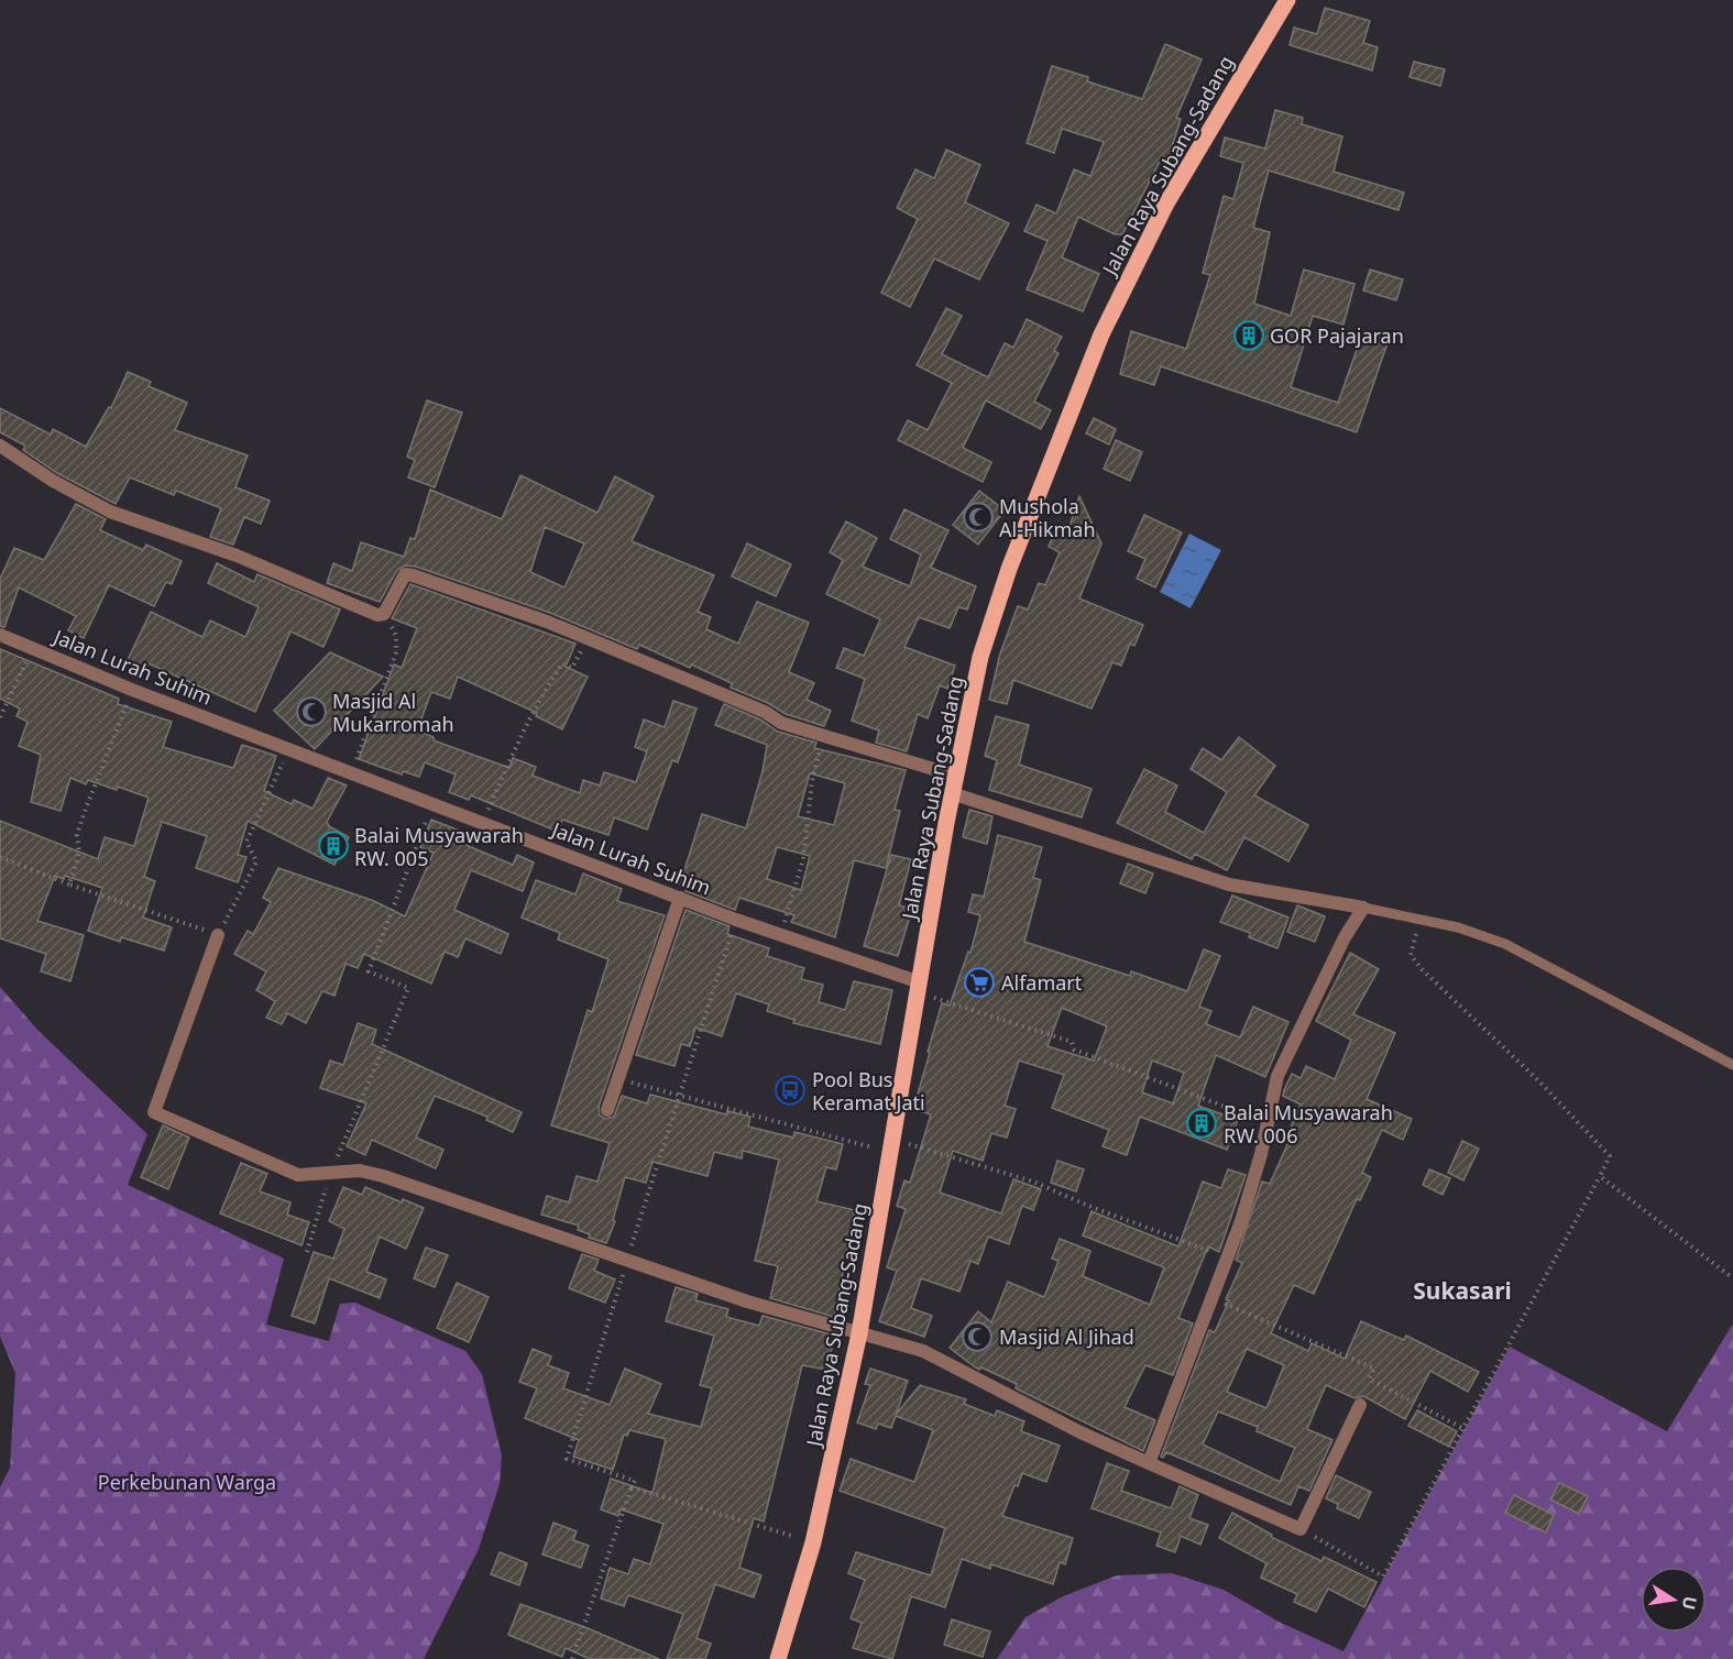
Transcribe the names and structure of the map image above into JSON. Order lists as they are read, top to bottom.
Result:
{
  "streets": {
    "main road": ["Jalan Raya Subang-Sadang"],
    "street": ["Jalan Lurah Suhim"]
  },
  "crossings": [
    ["Jalan Raya Subang-Sadang", "Jalan Lurah Suhim"]
  ],
  "districts": ["Sukasari"],
  "parks": ["Perkebunan Warga"],
  "places": {
    "building": ["GOR Pajajaran", "Balai Musyawarah RW. 005", "Balai Musyawarah RW. 006"],
    "mosque": ["Mushola Al-Hikmah", "Masjid Al Mukarromah", "Masjid Al Jihad"],
    "supermarket": ["Alfamart"],
    "bus stop": ["Pool Bus Keramat Jati"]
  },
  "north": "right"
}
